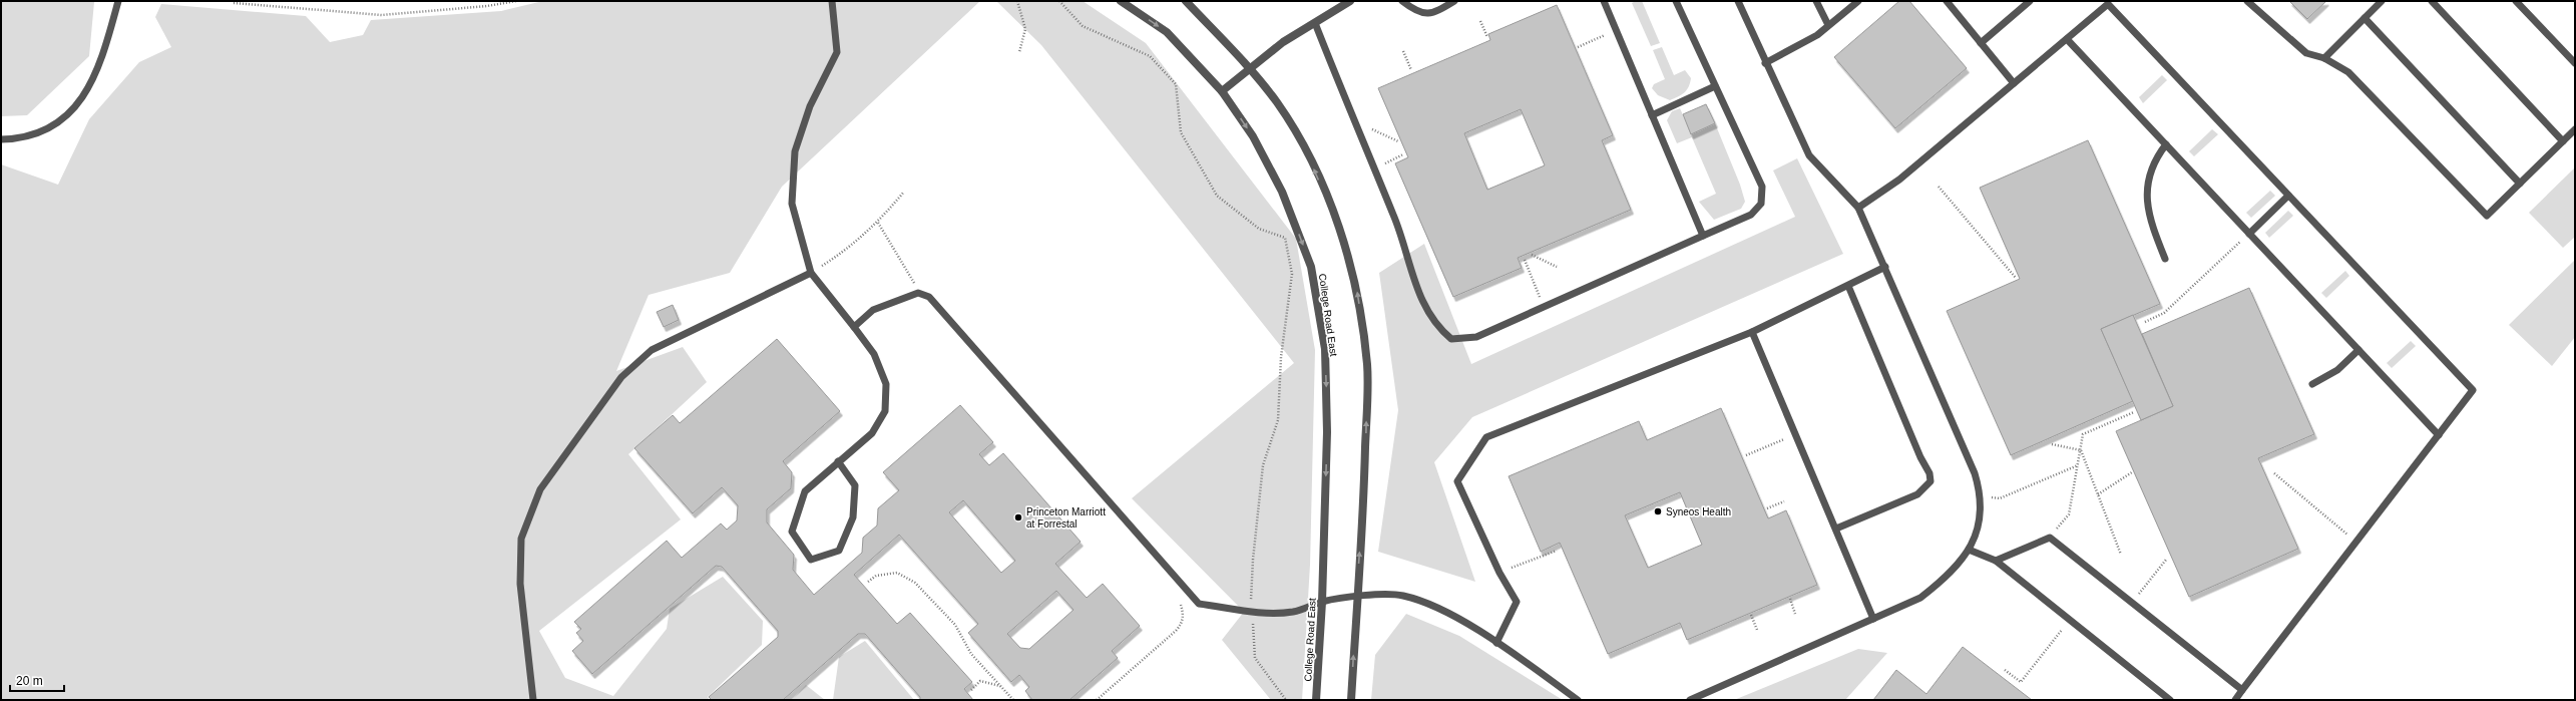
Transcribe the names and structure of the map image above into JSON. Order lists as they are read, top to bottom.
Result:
{
  "streets": {
    "street": ["College Road East"]
  },
  "places": ["Syneos Health", "Princeton Marriott at Forrestal"],
  "scale_bar": "20 m"
}
